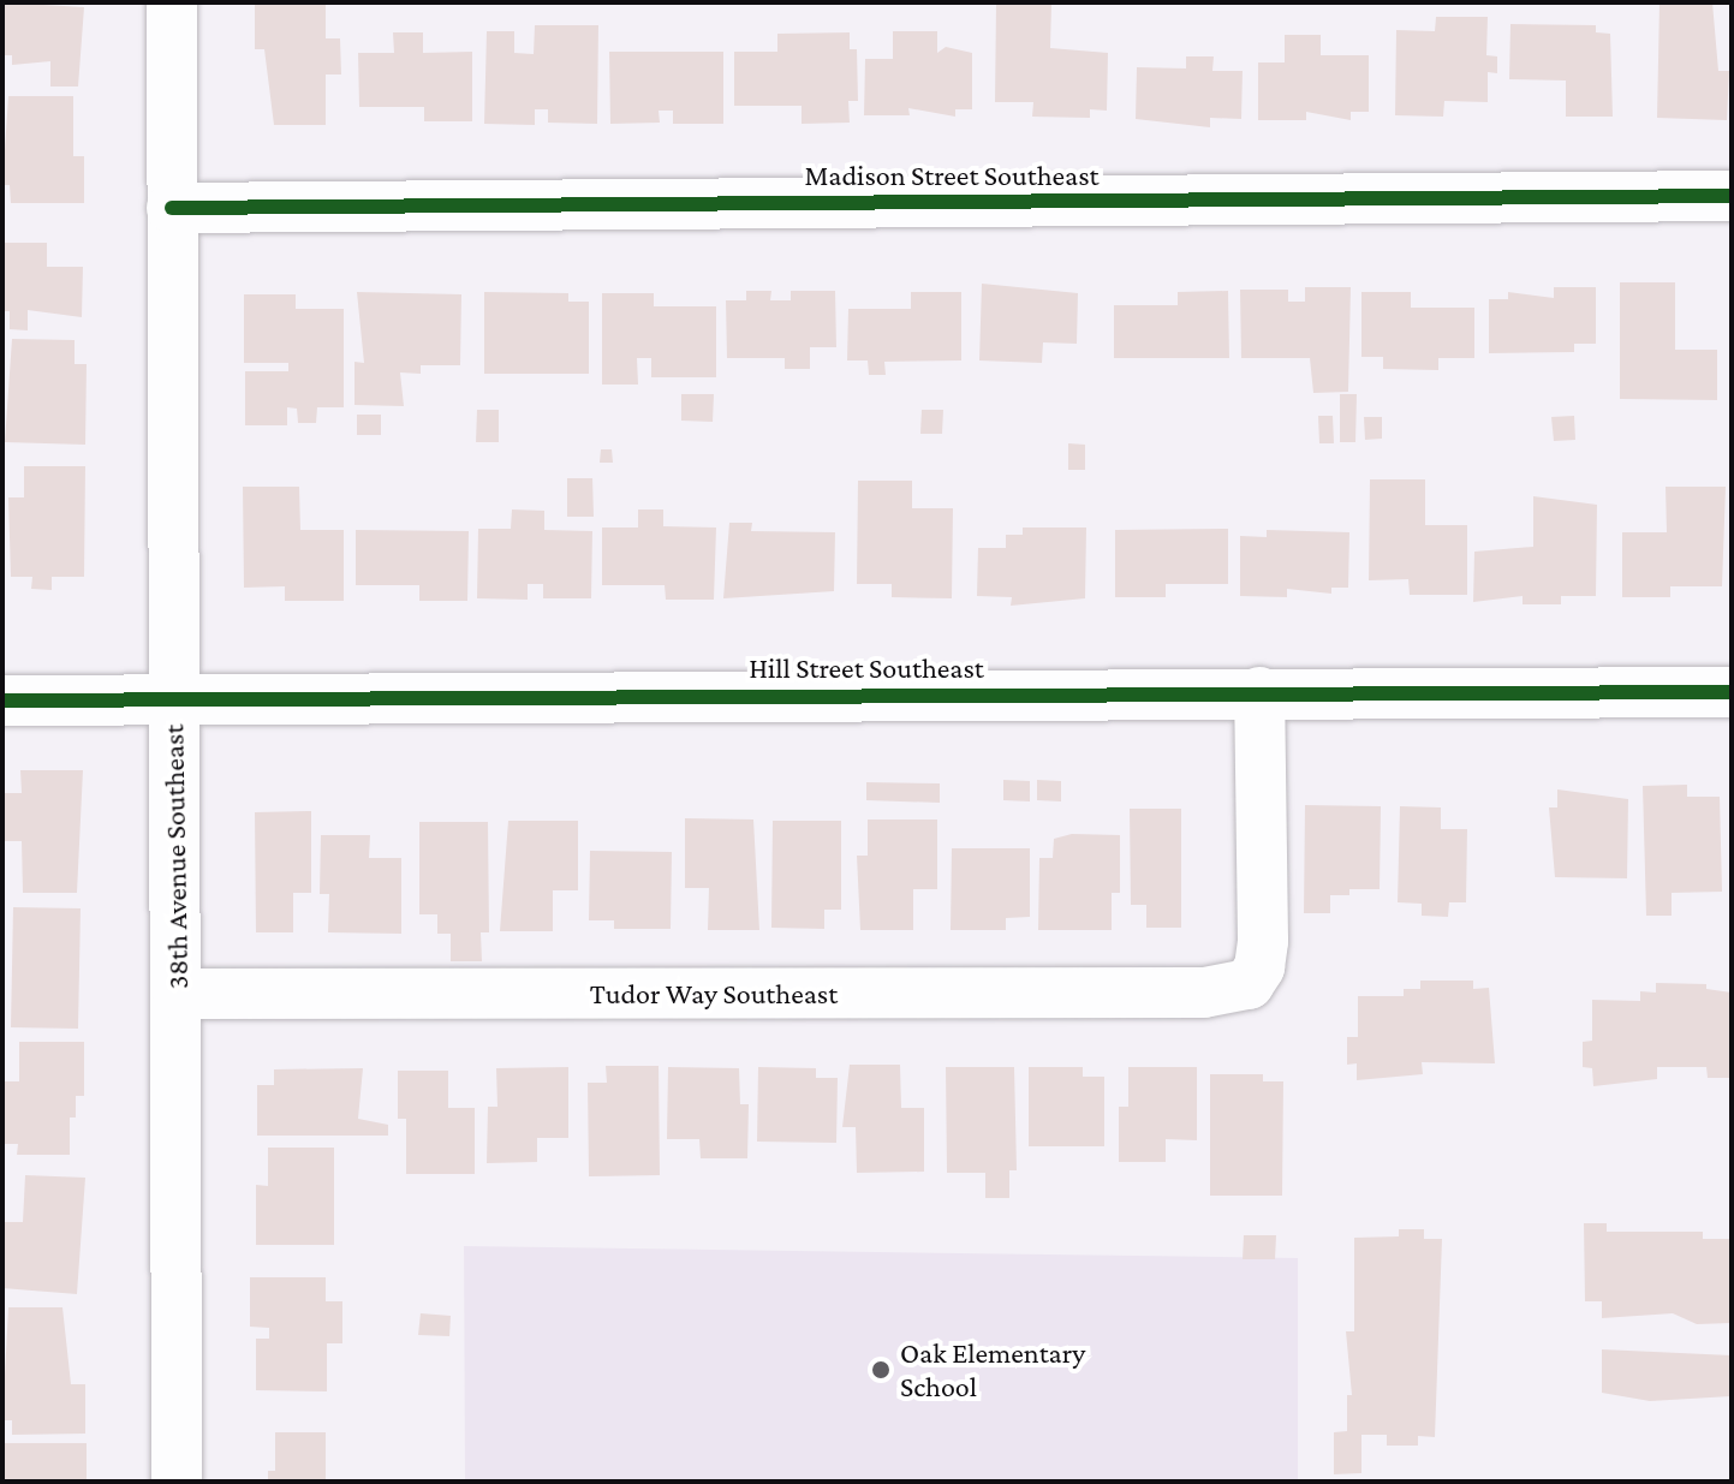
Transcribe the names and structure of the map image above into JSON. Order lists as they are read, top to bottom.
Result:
{
  "streets": {
    "street": [
      "Madison Street Southeast",
      "Hill Street Southeast",
      "38th Avenue Southeast",
      "Tudor Way Southeast"
    ]
  },
  "crossings": [
    ["Madison Street Southeast", "38th Avenue Southeast"],
    ["Hill Street Southeast", "38th Avenue Southeast"],
    ["Hill Street Southeast", "Tudor Way Southeast"],
    ["38th Avenue Southeast", "Tudor Way Southeast"]
  ],
  "places": ["Oak Elementary School"]
}
